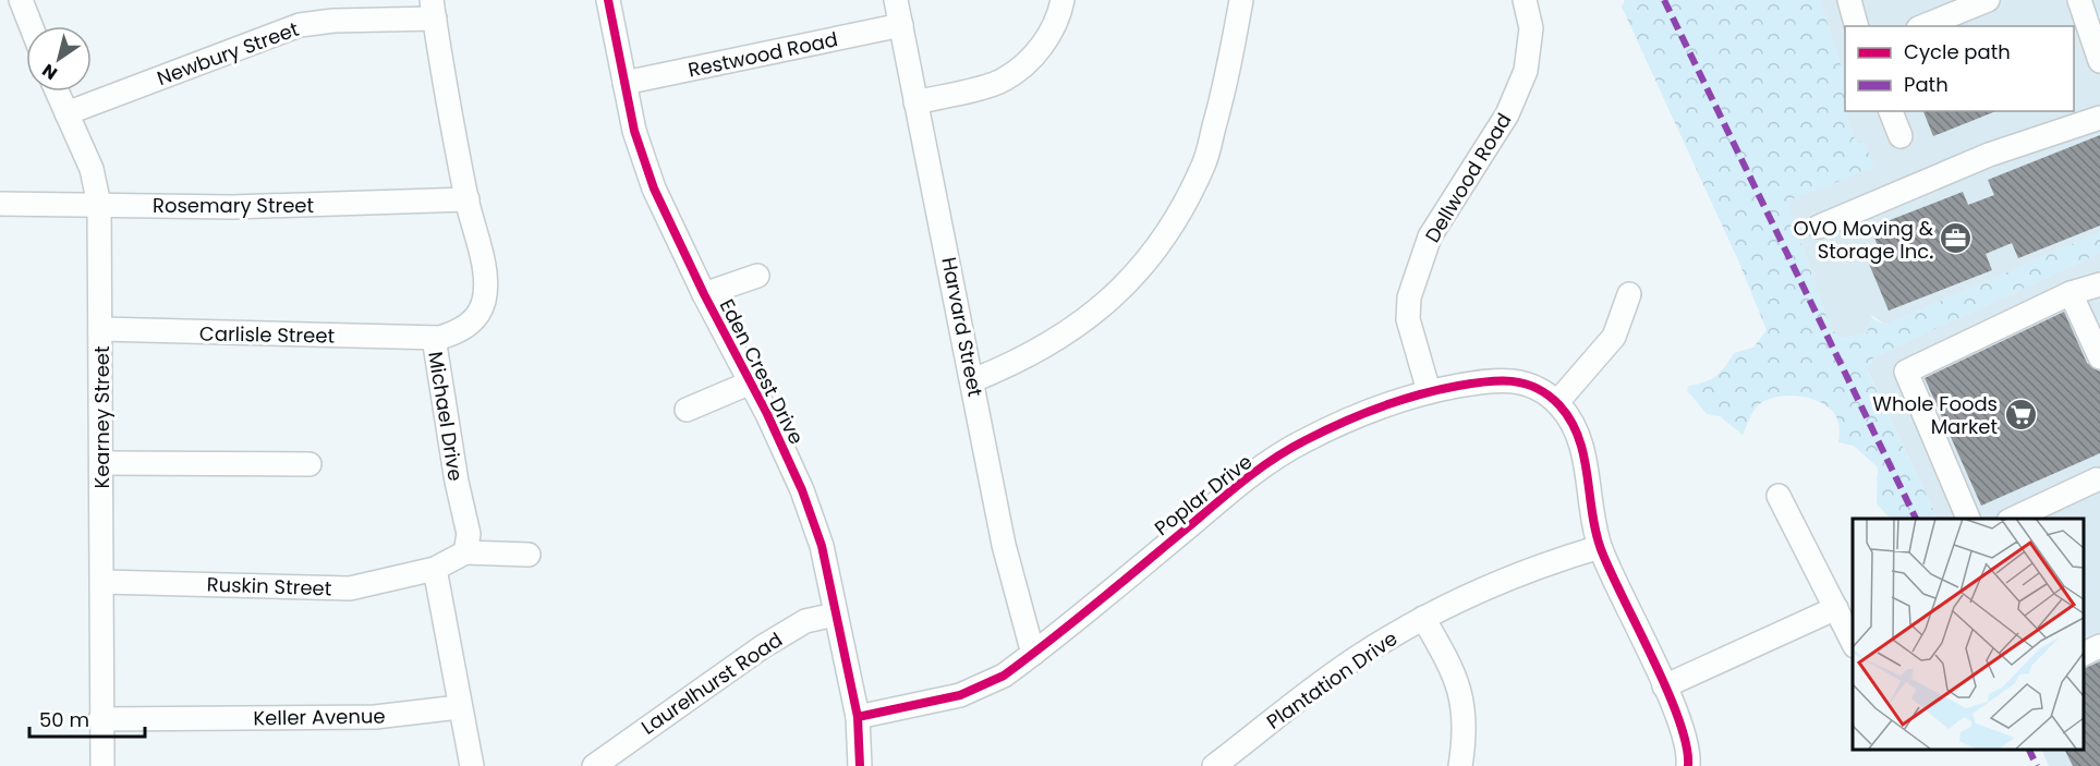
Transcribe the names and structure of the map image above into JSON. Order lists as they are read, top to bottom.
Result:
{
  "streets": {
    "street": [
      "Newbury Street",
      "Restwood Road",
      "Dellwood Road",
      "Rosemary Street",
      "Harvard Street",
      "Carlisle Street",
      "Eden Crest Drive",
      "Michael Drive",
      "Kearney Street",
      "Poplar Drive",
      "Ruskin Street",
      "Plantation Drive",
      "Laurelhurst Road",
      "Keller Avenue"
    ]
  },
  "crossings": [
    ["Newbury Street", "Michael Drive"],
    ["Newbury Street", "Kearney Street"],
    ["Restwood Road", "Harvard Street"],
    ["Restwood Road", "Eden Crest Drive"],
    ["Dellwood Road", "Poplar Drive"],
    ["Rosemary Street", "Michael Drive"],
    ["Rosemary Street", "Kearney Street"],
    ["Harvard Street", "Poplar Drive"],
    ["Carlisle Street", "Michael Drive"],
    ["Carlisle Street", "Kearney Street"],
    ["Eden Crest Drive", "Poplar Drive"],
    ["Eden Crest Drive", "Laurelhurst Road"],
    ["Kearney Street", "Ruskin Street"],
    ["Kearney Street", "Keller Avenue"],
    ["Poplar Drive", "Plantation Drive"]
  ],
  "places": {
    "office": ["OVO Moving & Storage Inc."],
    "supermarket": ["Whole Foods Market"]
  },
  "legend": ["Cycle path", "Path"],
  "scale_bar": "50 m",
  "north": "bottom left"
}
